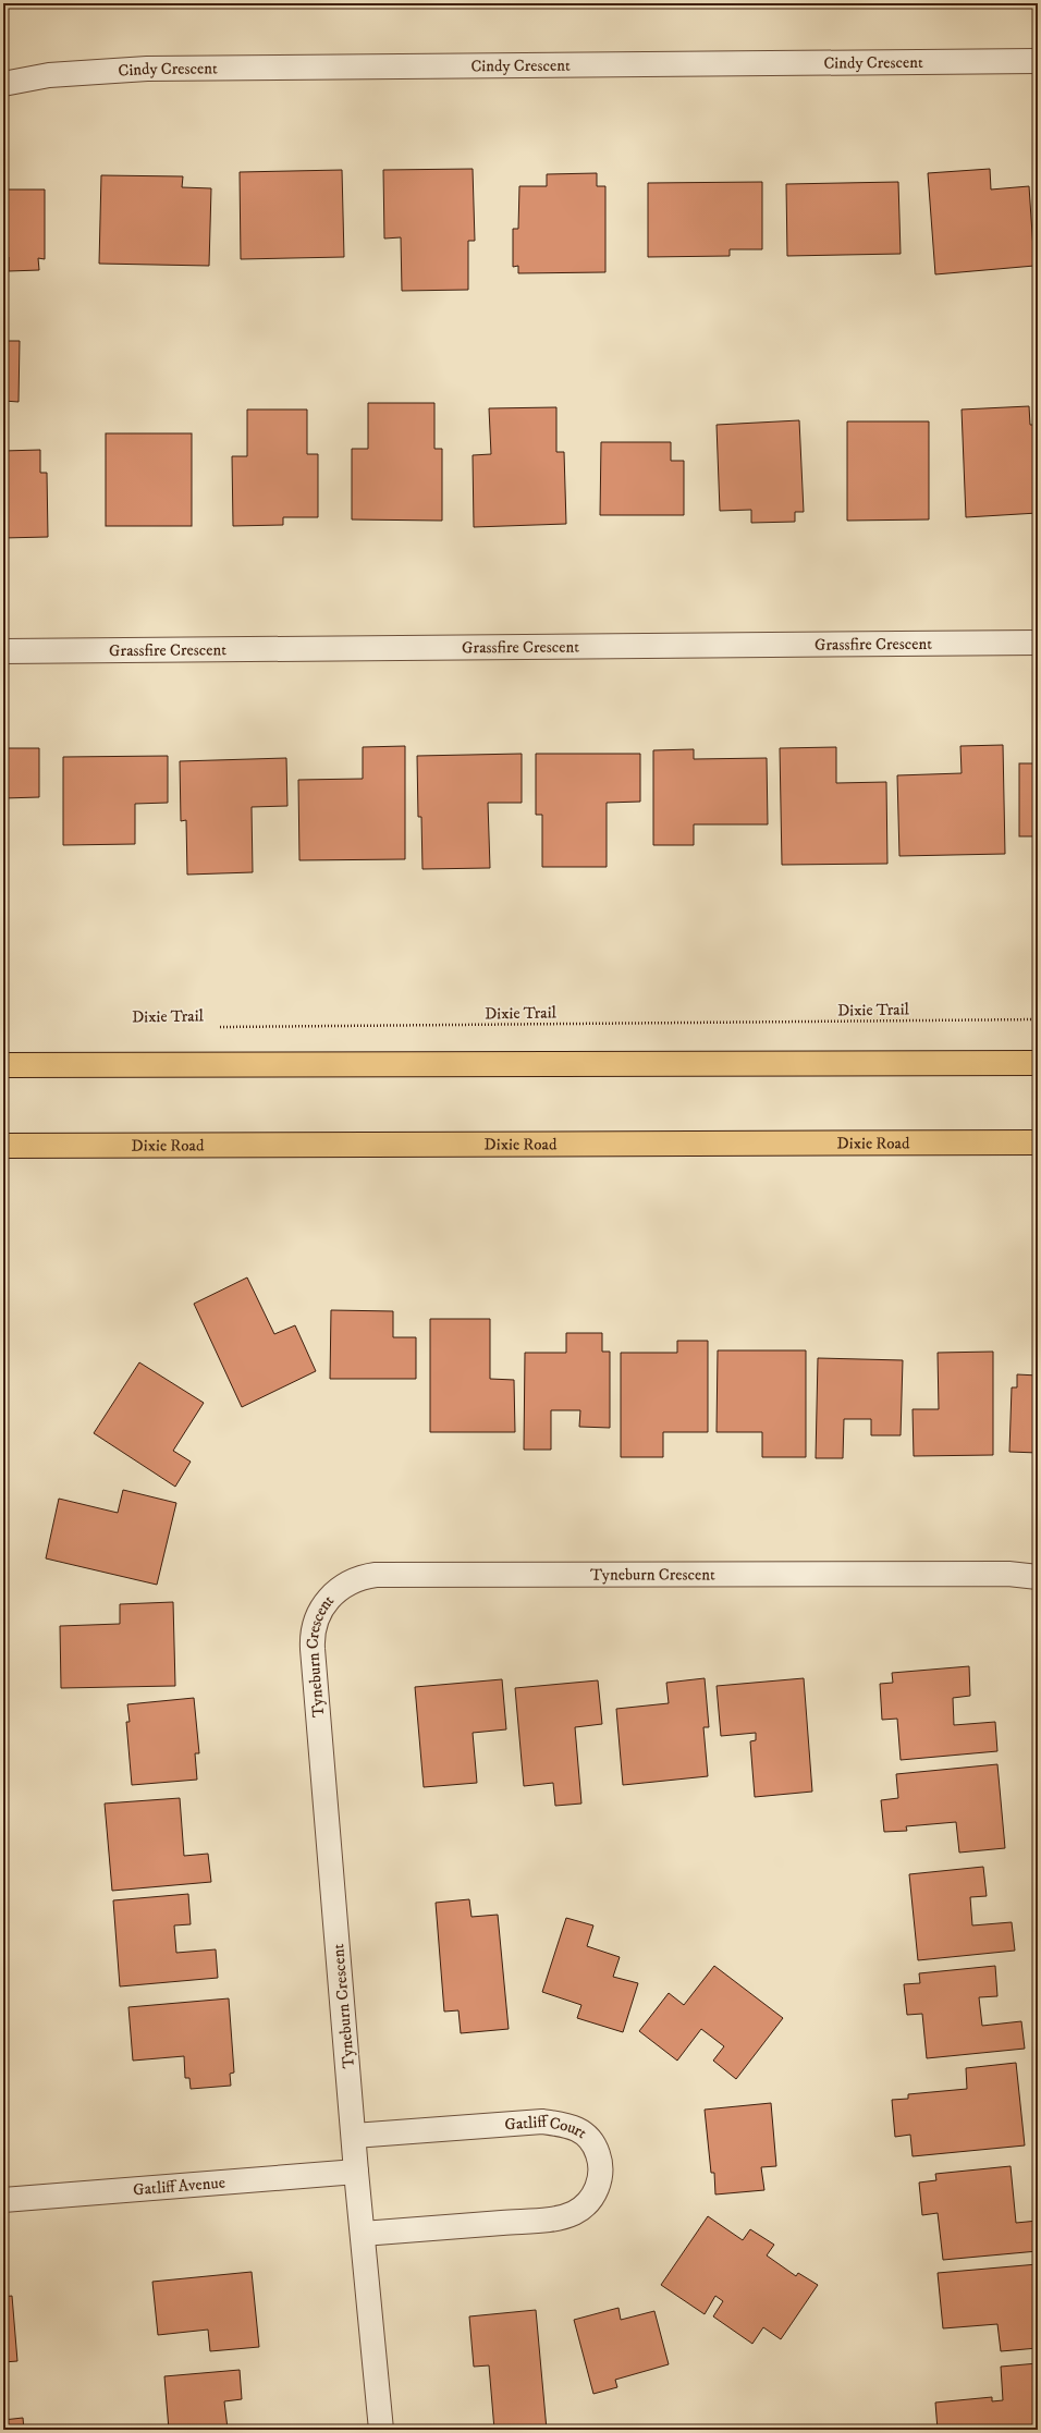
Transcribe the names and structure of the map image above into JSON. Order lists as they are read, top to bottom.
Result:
{
  "streets": {
    "main road": ["Dixie Road"],
    "street": [
      "Cindy Crescent",
      "Grassfire Crescent",
      "Tyneburn Crescent",
      "Gatliff Court",
      "Gatliff Avenue"
    ],
    "path": ["Dixie Trail"]
  },
  "crossings": [
    ["Tyneburn Crescent", "Gatliff Court"],
    ["Tyneburn Crescent", "Gatliff Avenue"]
  ]
}
